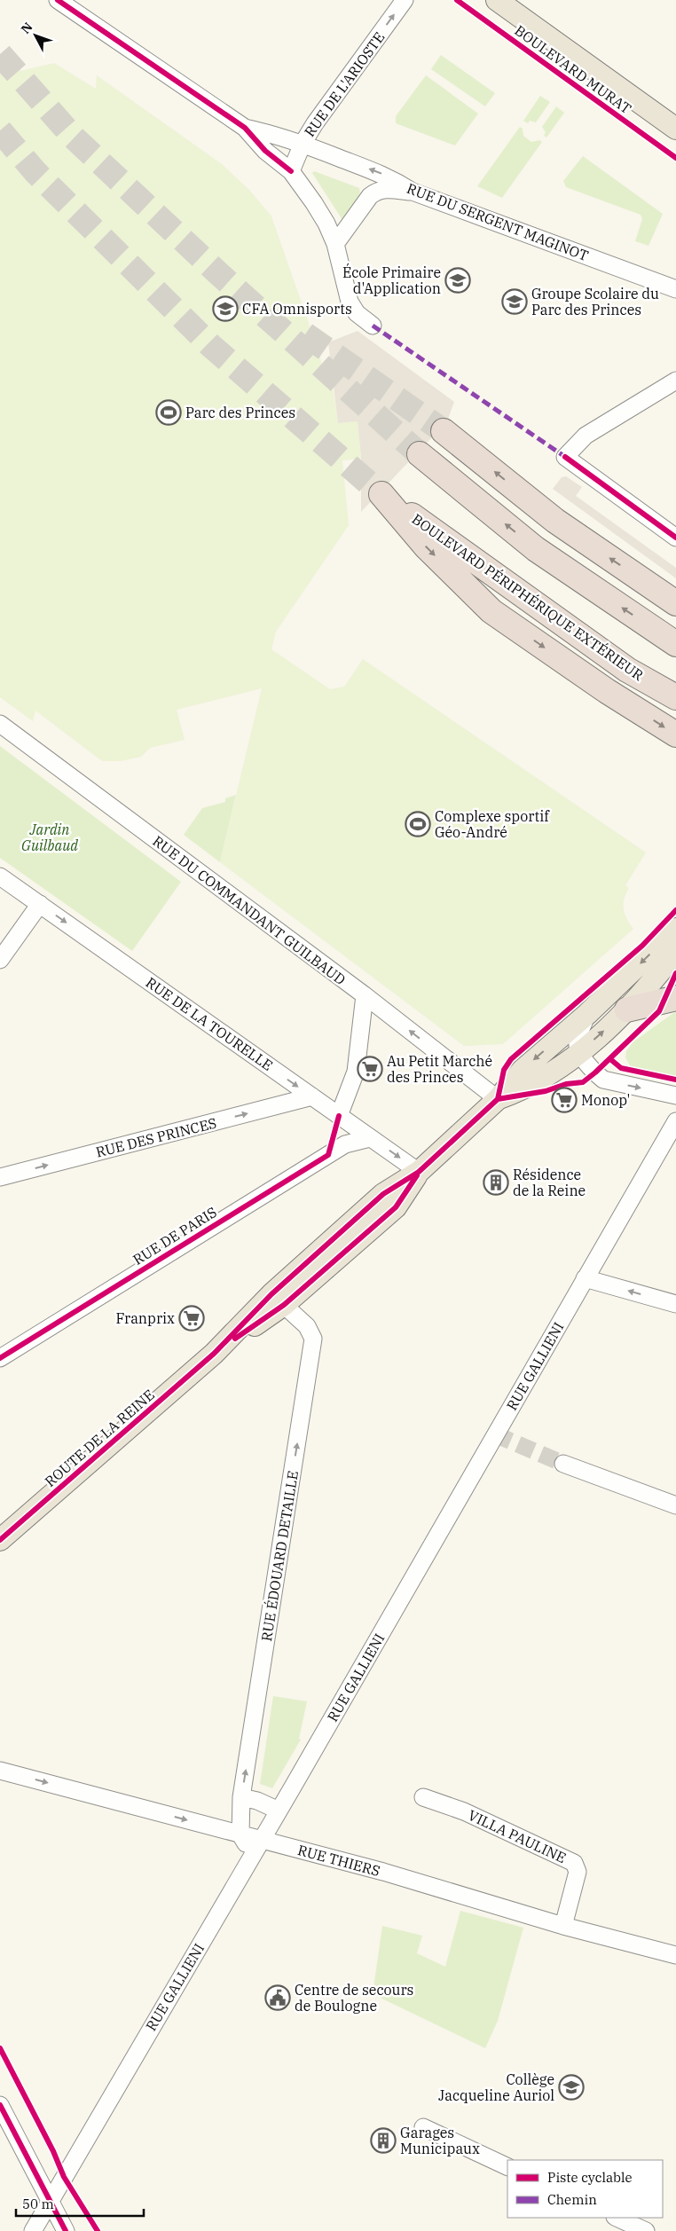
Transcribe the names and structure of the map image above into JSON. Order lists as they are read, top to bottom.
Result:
{
  "streets": {
    "highway": ["BOULEVARD PÉRIPHÉRIQUE EXTÉRIEUR"],
    "main road": ["BOULEVARD MURAT", "ROUTE DE LA REINE"],
    "street": [
      "RUE DE L'ARIOSTE",
      "RUE DU SERGENT MAGINOT",
      "RUE DU COMMANDANT GUILBAUD",
      "RUE DE LA TOURELLE",
      "RUE DES PRINCES",
      "RUE DE PARIS",
      "RUE GALLIENI",
      "RUE ÉDOUARD DETAILLE",
      "VILLA PAULINE",
      "RUE THIERS"
    ]
  },
  "crossings": [
    ["RUE DE L'ARIOSTE", "RUE DU SERGENT MAGINOT"],
    ["RUE DU COMMANDANT GUILBAUD", "ROUTE DE LA REINE"],
    ["RUE DE LA TOURELLE", "RUE DES PRINCES"],
    ["RUE DE LA TOURELLE", "RUE DE PARIS"],
    ["RUE DE LA TOURELLE", "ROUTE DE LA REINE"],
    ["RUE GALLIENI", "RUE THIERS"],
    ["ROUTE DE LA REINE", "RUE ÉDOUARD DETAILLE"],
    ["RUE ÉDOUARD DETAILLE", "RUE THIERS"],
    ["VILLA PAULINE", "RUE THIERS"]
  ],
  "one_way": [
    "RUE DE L'ARIOSTE",
    "RUE DE LA TOURELLE",
    "RUE DES PRINCES",
    "RUE ÉDOUARD DETAILLE",
    "RUE THIERS"
  ],
  "parks": ["Jardin Guilbaud"],
  "places": {
    "school or university": [
      "École Primaire d'Application",
      "Groupe Scolaire du Parc des Princes",
      "CFA Omnisports",
      "Collège Jacqueline Auriol"
    ],
    "sports": ["Parc des Princes", "Complexe sportif Géo-André"],
    "supermarket": ["Au Petit Marché des Princes", "Monop'", "Franprix"],
    "building": ["Résidence de la Reine", "Garages Municipaux"],
    "public building": ["Centre de secours de Boulogne"]
  },
  "legend": ["Piste cyclable", "Chemin"],
  "scale_bar": "50 m",
  "north": "top left"
}
